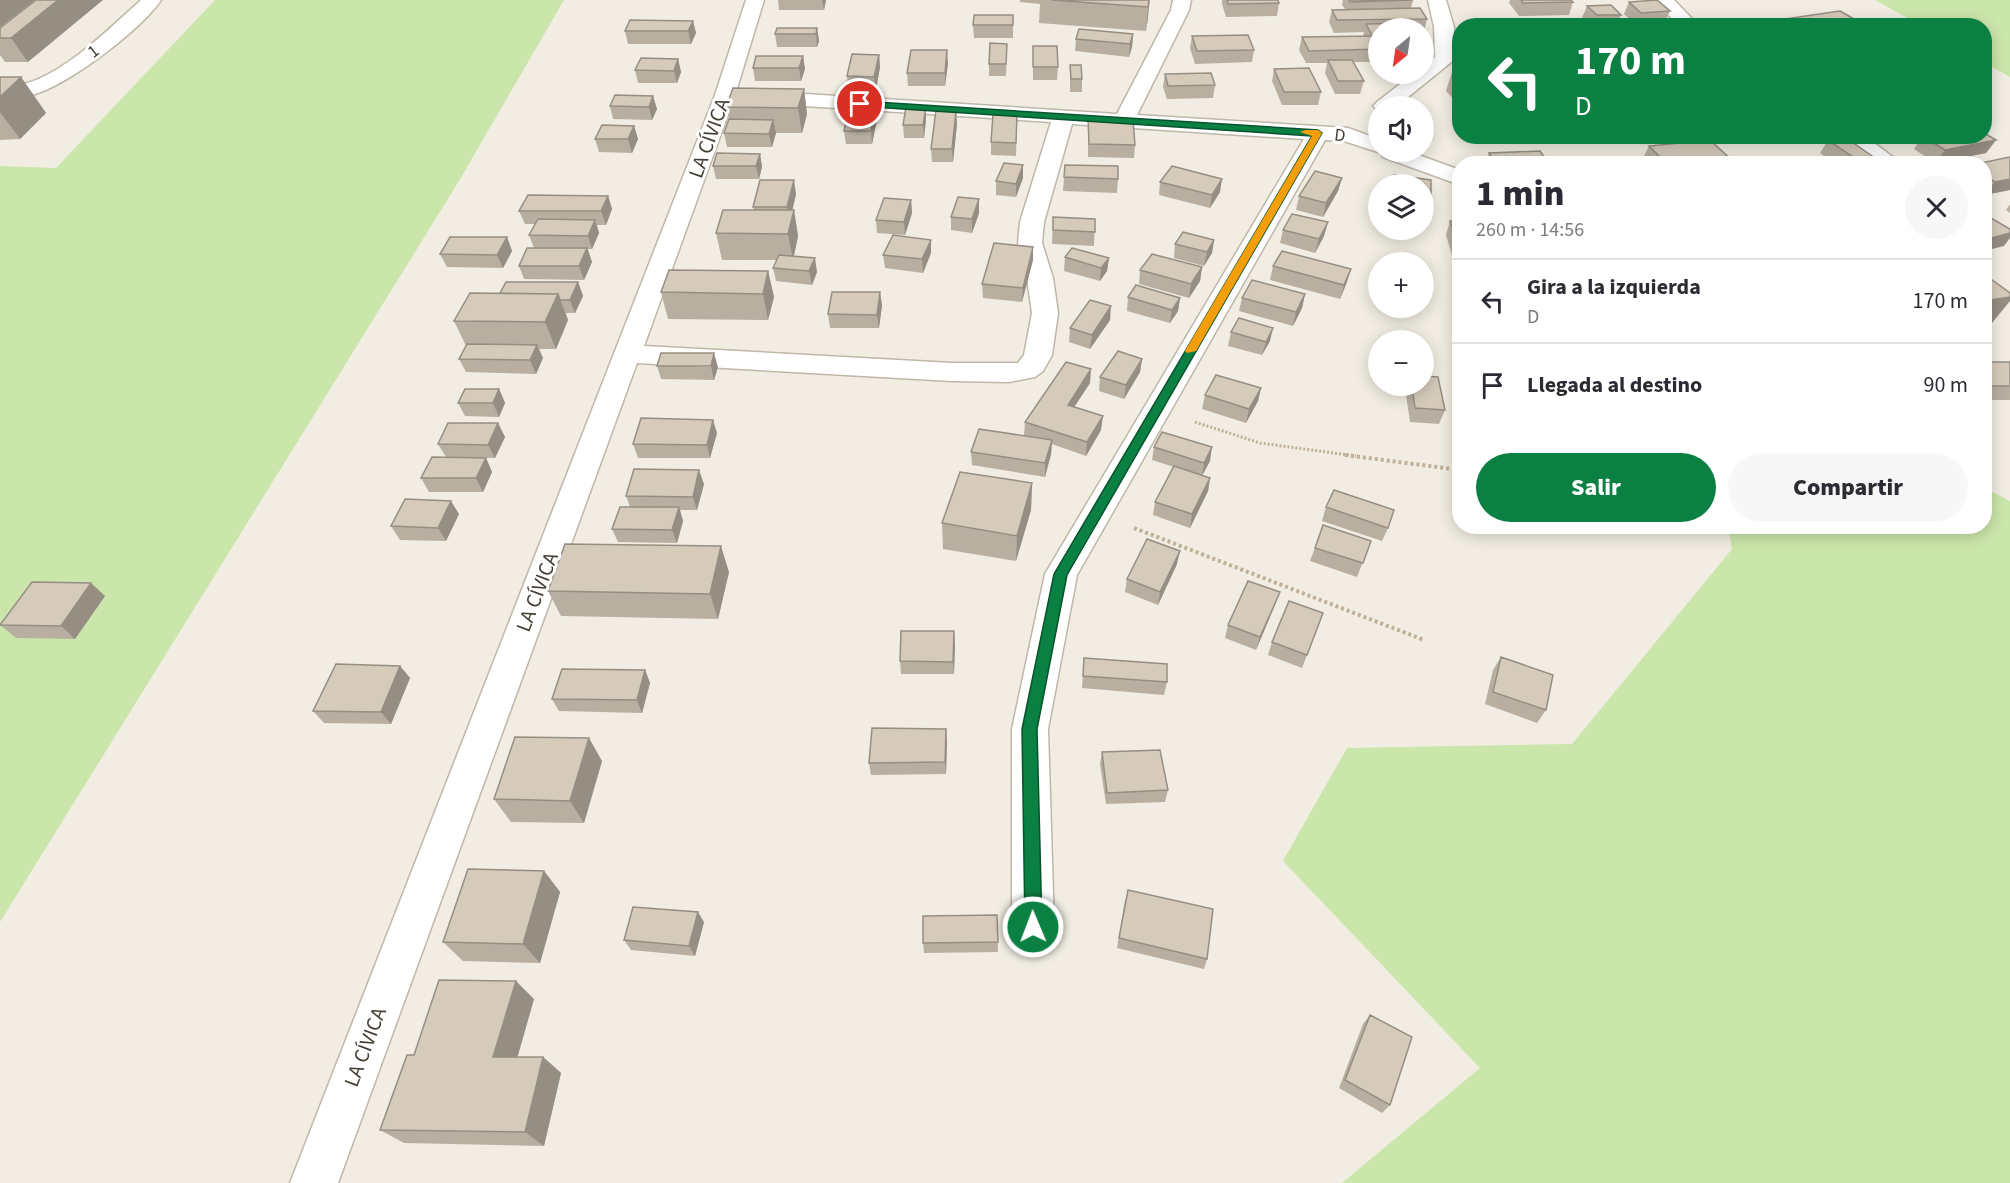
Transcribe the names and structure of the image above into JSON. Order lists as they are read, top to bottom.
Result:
{
  "streets": {
    "street": ["1", "D", "LA CÍVICA"]
  },
  "crossings": [
    ["D", "LA CÍVICA"]
  ],
  "north": "bottom left",
  "page": {
    "map_buttons": ["+", "−"],
    "turn": ["170 m", "D"],
    "heading": ["1 min", "260 m · 14:56"],
    "list": [
      {
        "name": "Gira a la izquierda",
        "note": "D",
        "value": "170 m"
      },
      {
        "name": "Llegada al destino",
        "value": "90 m"
      }
    ],
    "buttons": ["Salir", "Compartir"]
  }
}
